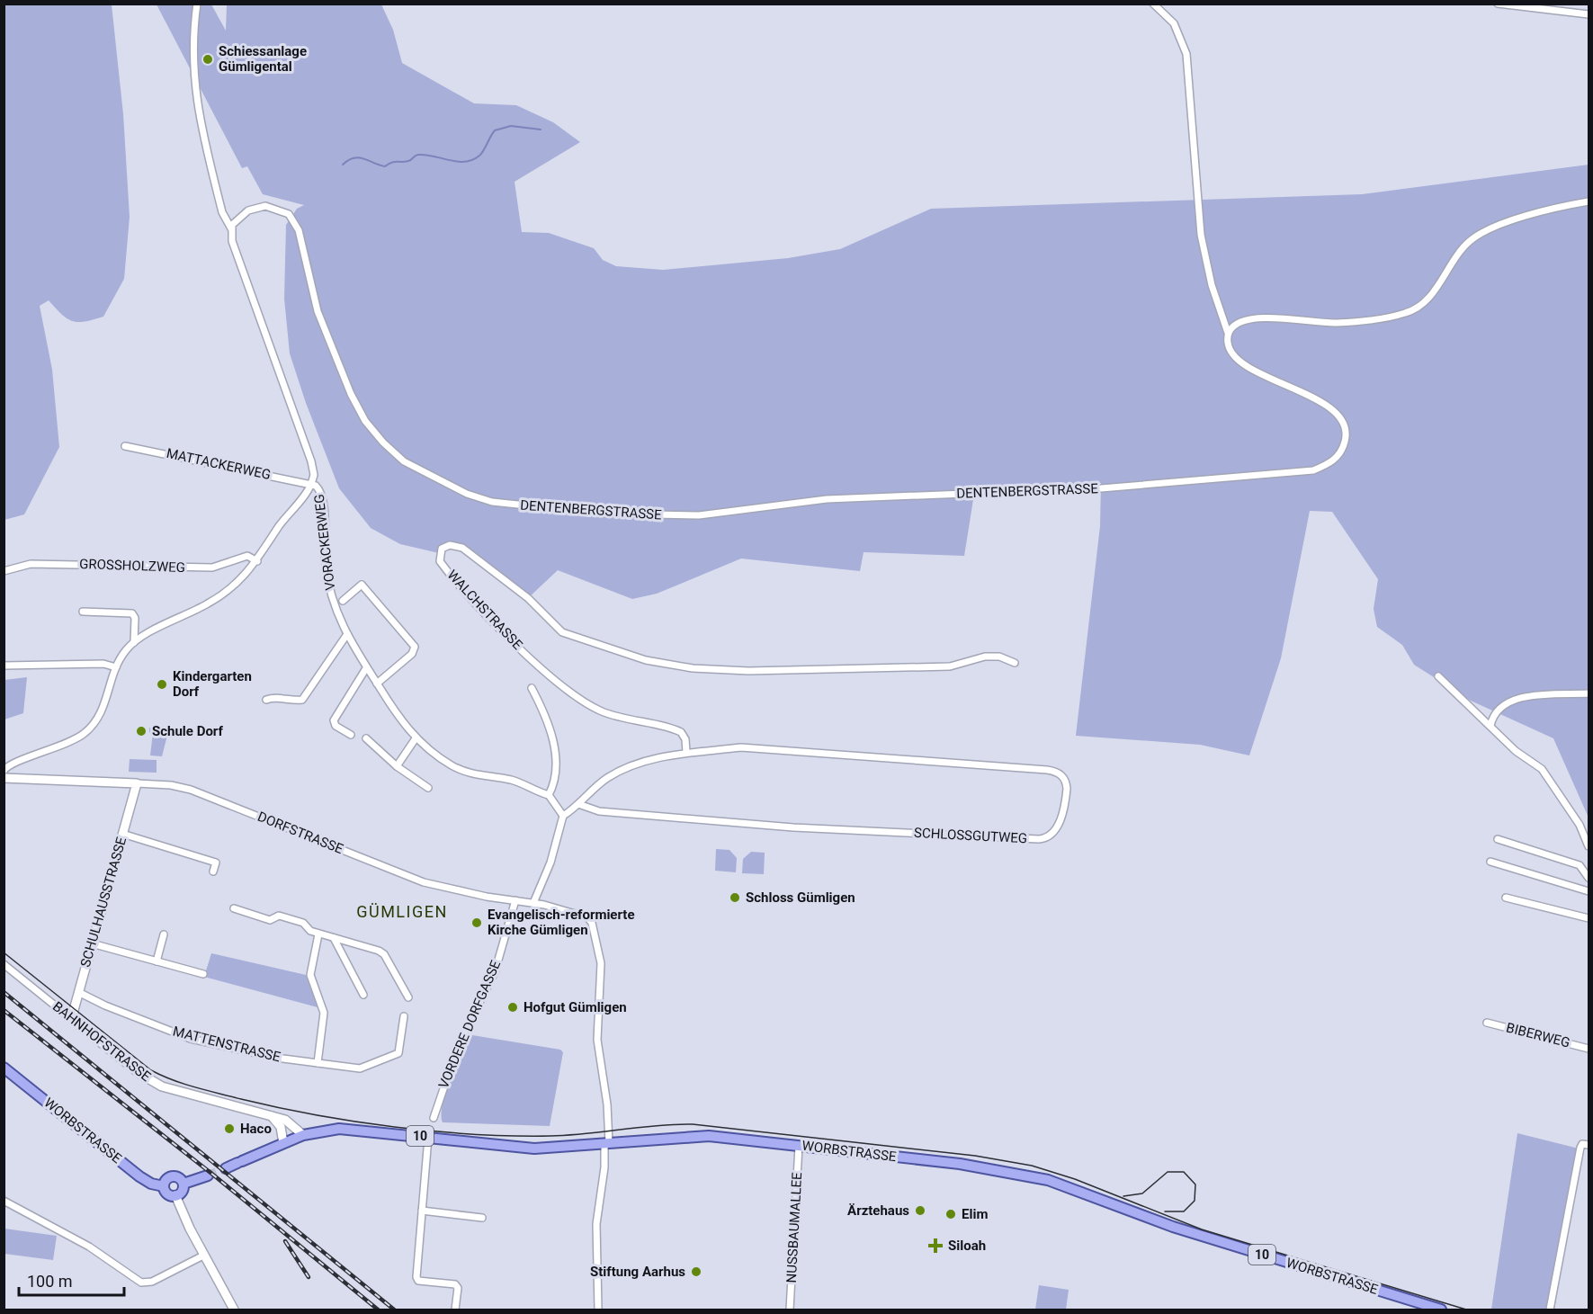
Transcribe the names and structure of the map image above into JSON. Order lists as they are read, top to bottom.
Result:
{
  "streets": {
    "main road": ["WORBSTRASSE", "10"],
    "street": [
      "MATTACKERWEG",
      "DENTENBERGSTRASSE",
      "VORACKERWEG",
      "GROSSHOLZWEG",
      "WALCHSTRASSE",
      "DORFSTRASSE",
      "SCHLOSSGUTWEG",
      "SCHULHAUSSTRASSE",
      "VORDERE DORFGASSE",
      "BIBERWEG",
      "BAHNHOFSTRASSE",
      "MATTENSTRASSE",
      "NUSSBAUMALLEE"
    ]
  },
  "crossings": [
    ["MATTACKERWEG", "VORACKERWEG"],
    ["WALCHSTRASSE", "SCHLOSSGUTWEG"],
    ["DORFSTRASSE", "SCHULHAUSSTRASSE"],
    ["DORFSTRASSE", "VORDERE DORFGASSE"],
    ["DORFSTRASSE", "WORBSTRASSE"],
    ["SCHULHAUSSTRASSE", "BAHNHOFSTRASSE"],
    ["SCHULHAUSSTRASSE", "MATTENSTRASSE"],
    ["BAHNHOFSTRASSE", "WORBSTRASSE"],
    ["WORBSTRASSE", "NUSSBAUMALLEE"]
  ],
  "districts": ["GÜMLIGEN"],
  "places": {
    "other": [
      "Schiessanlage Gümligental",
      "Kindergarten Dorf",
      "Schule Dorf",
      "Schloss Gümligen",
      "Evangelisch-reformierte Kirche Gümligen",
      "Hofgut Gümligen",
      "Haco",
      "Ärztehaus",
      "Elim",
      "Stiftung Aarhus"
    ],
    "health": ["Siloah"]
  },
  "scale_bar": "100 m"
}
